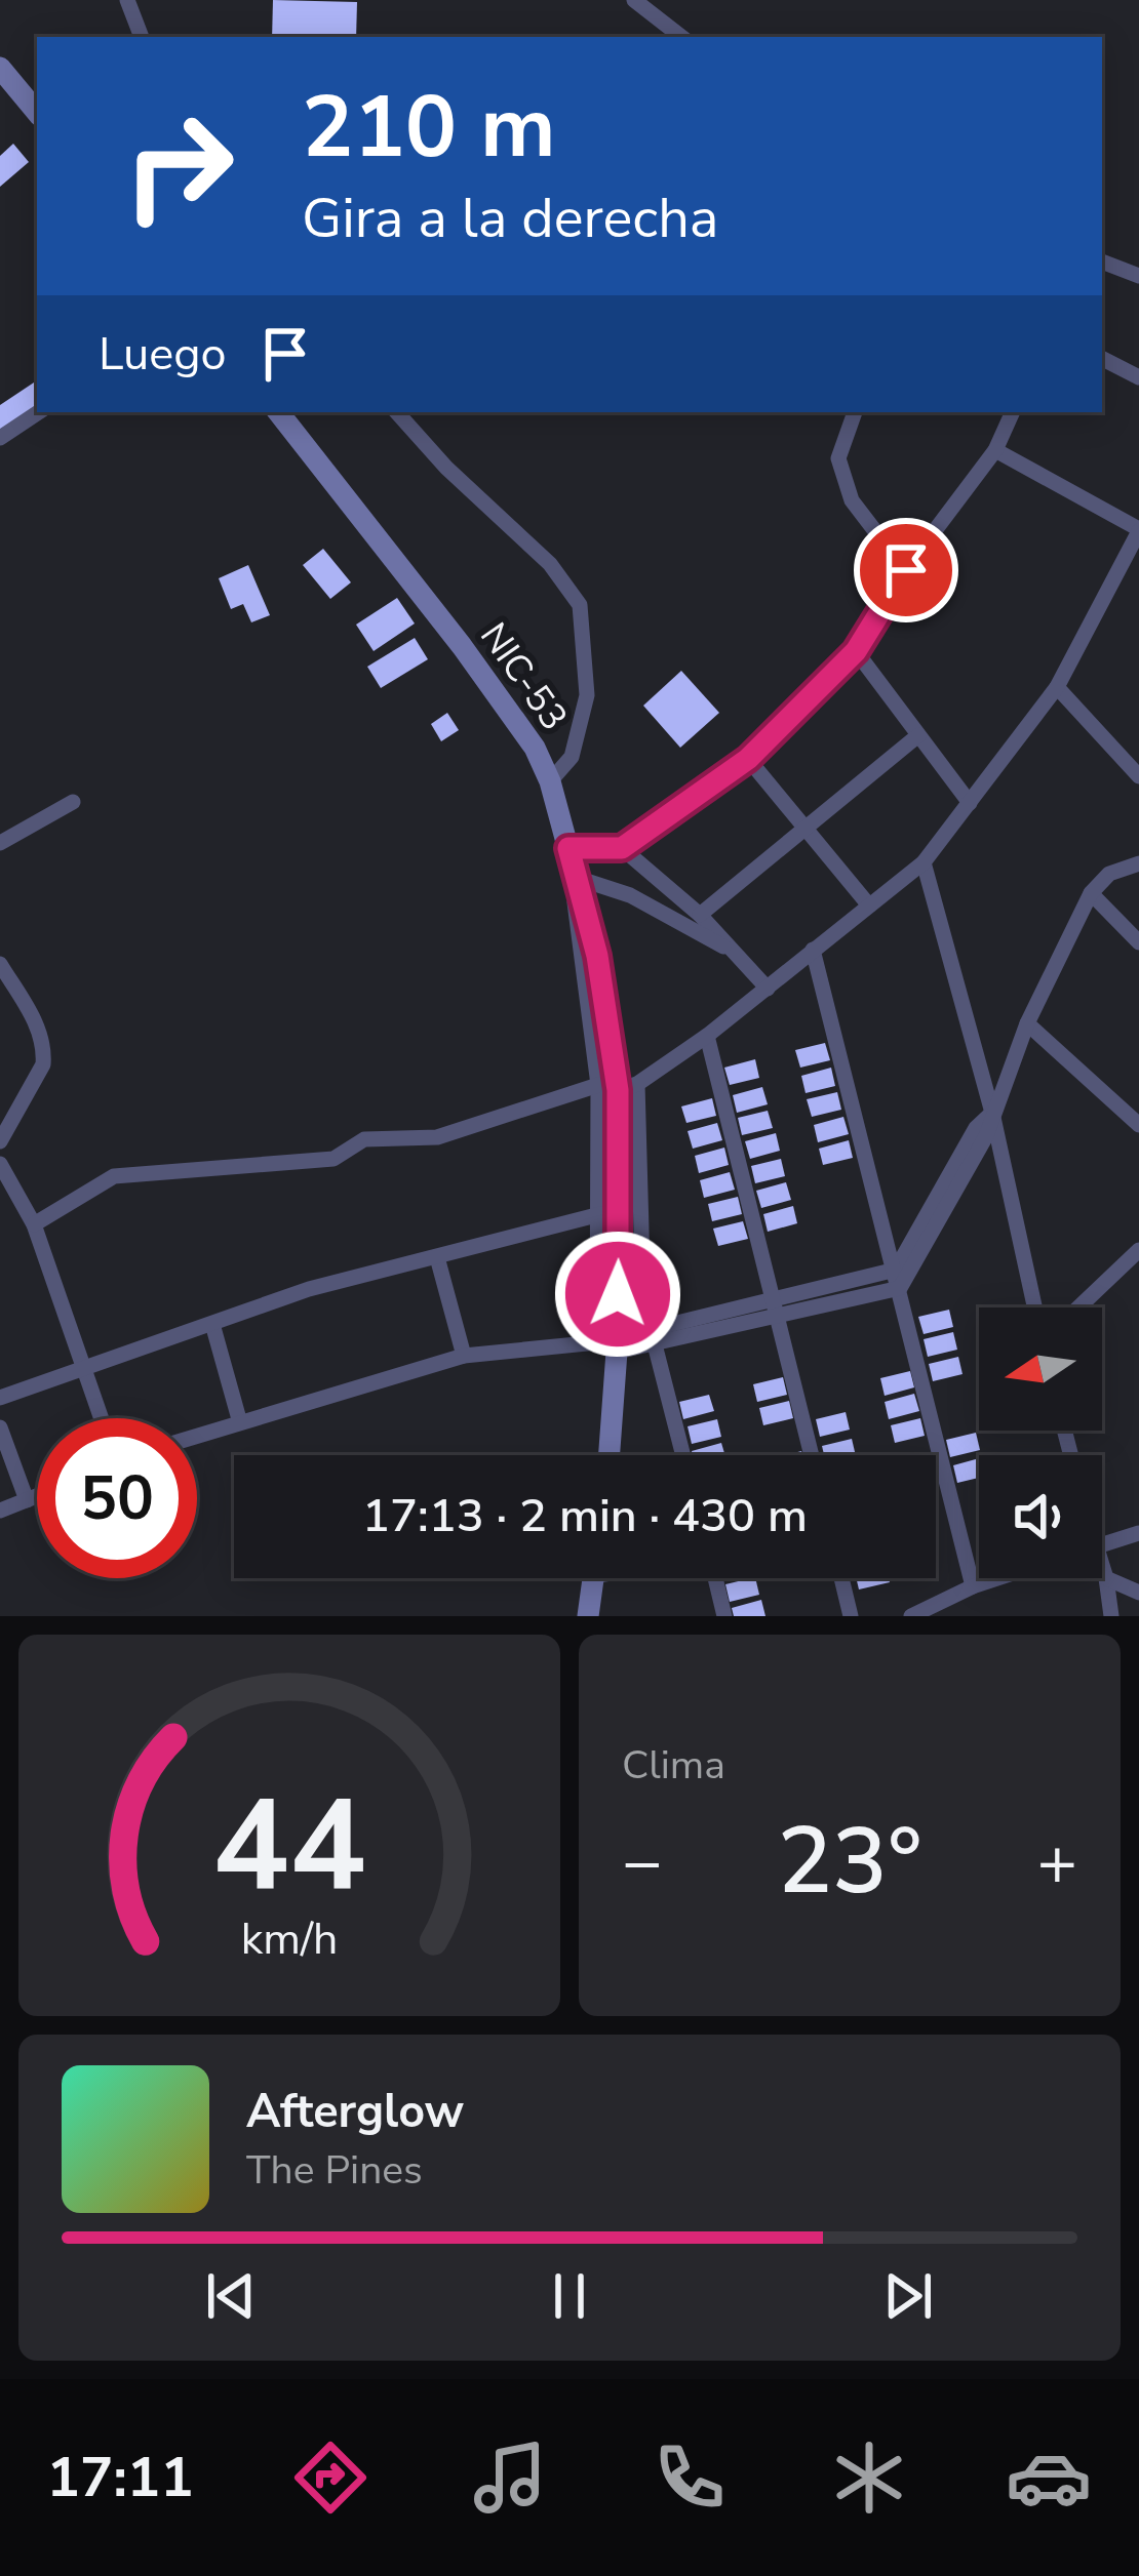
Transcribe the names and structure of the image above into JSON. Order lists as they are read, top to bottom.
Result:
{
  "streets": {
    "main road": ["NIC-53"]
  },
  "north": "left",
  "page": {
    "turn": ["210 m", "Gira a la derecha"],
    "then": "Luego",
    "limit": "50",
    "trip": "17:13 · 2 min · 430 m",
    "tile": "Clima",
    "heat": ["−", "23°", "+"],
    "song": ["Afterglow", "The Pines"],
    "tabs": "17:11",
    "gauge": ["44", "km/h"]
  }
}
